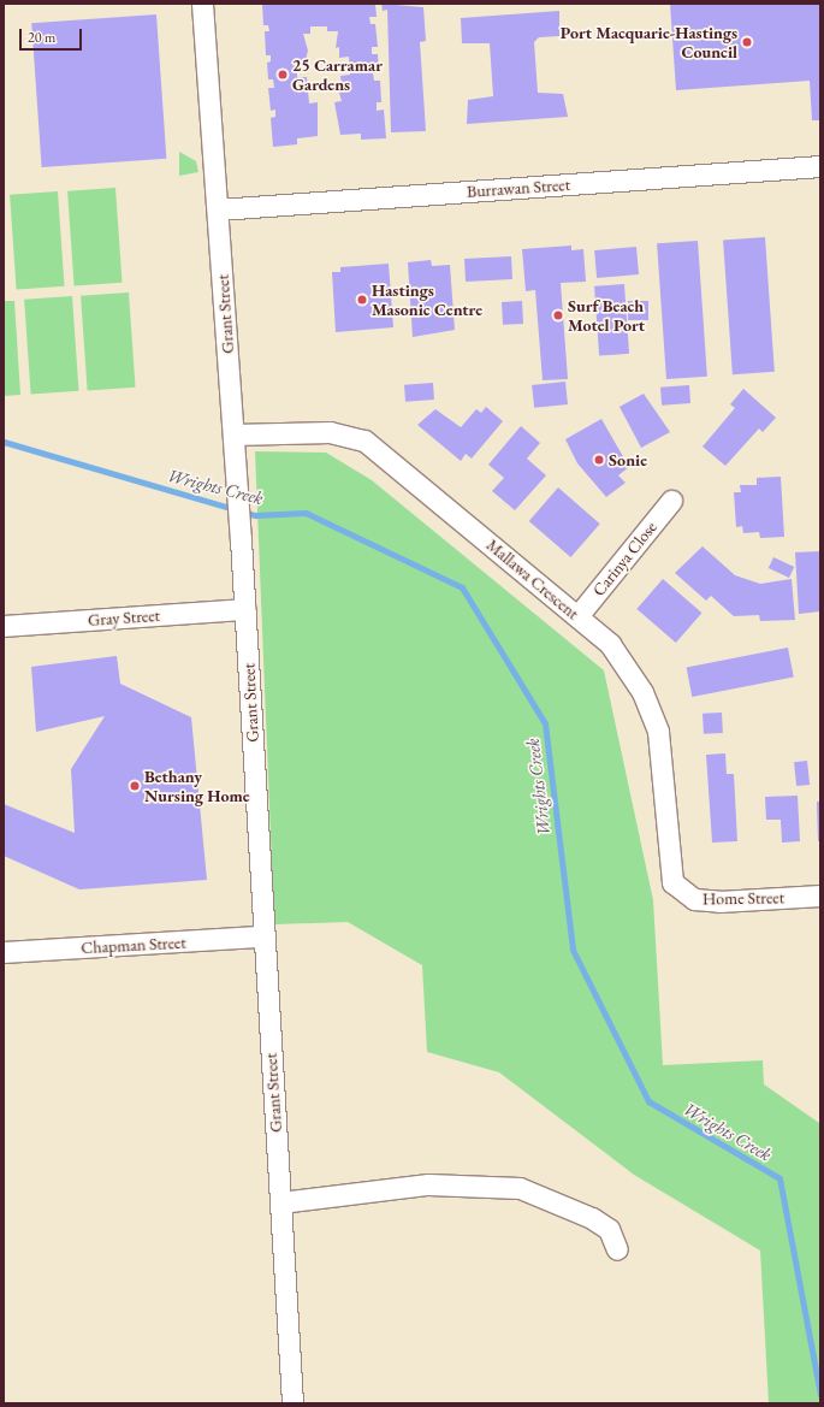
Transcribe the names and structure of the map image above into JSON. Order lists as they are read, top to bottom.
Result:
{
  "streets": {
    "street": [
      "Burrawan Street",
      "Grant Street",
      "Carinya Close",
      "Mallawa Crescent",
      "Gray Street",
      "Home Street",
      "Chapman Street"
    ]
  },
  "crossings": [
    ["Burrawan Street", "Grant Street"],
    ["Grant Street", "Mallawa Crescent"],
    ["Grant Street", "Gray Street"],
    ["Grant Street", "Chapman Street"],
    ["Carinya Close", "Mallawa Crescent"],
    ["Mallawa Crescent", "Home Street"]
  ],
  "water": ["Wrights Creek"],
  "places": [
    "Port Macquarie-Hastings Council",
    "25 Carramar Gardens",
    "Hastings Masonic Centre",
    "Surf Beach Motel Port",
    "Sonie",
    "Bethany Nursing Home"
  ],
  "scale_bar": "20 m"
}
